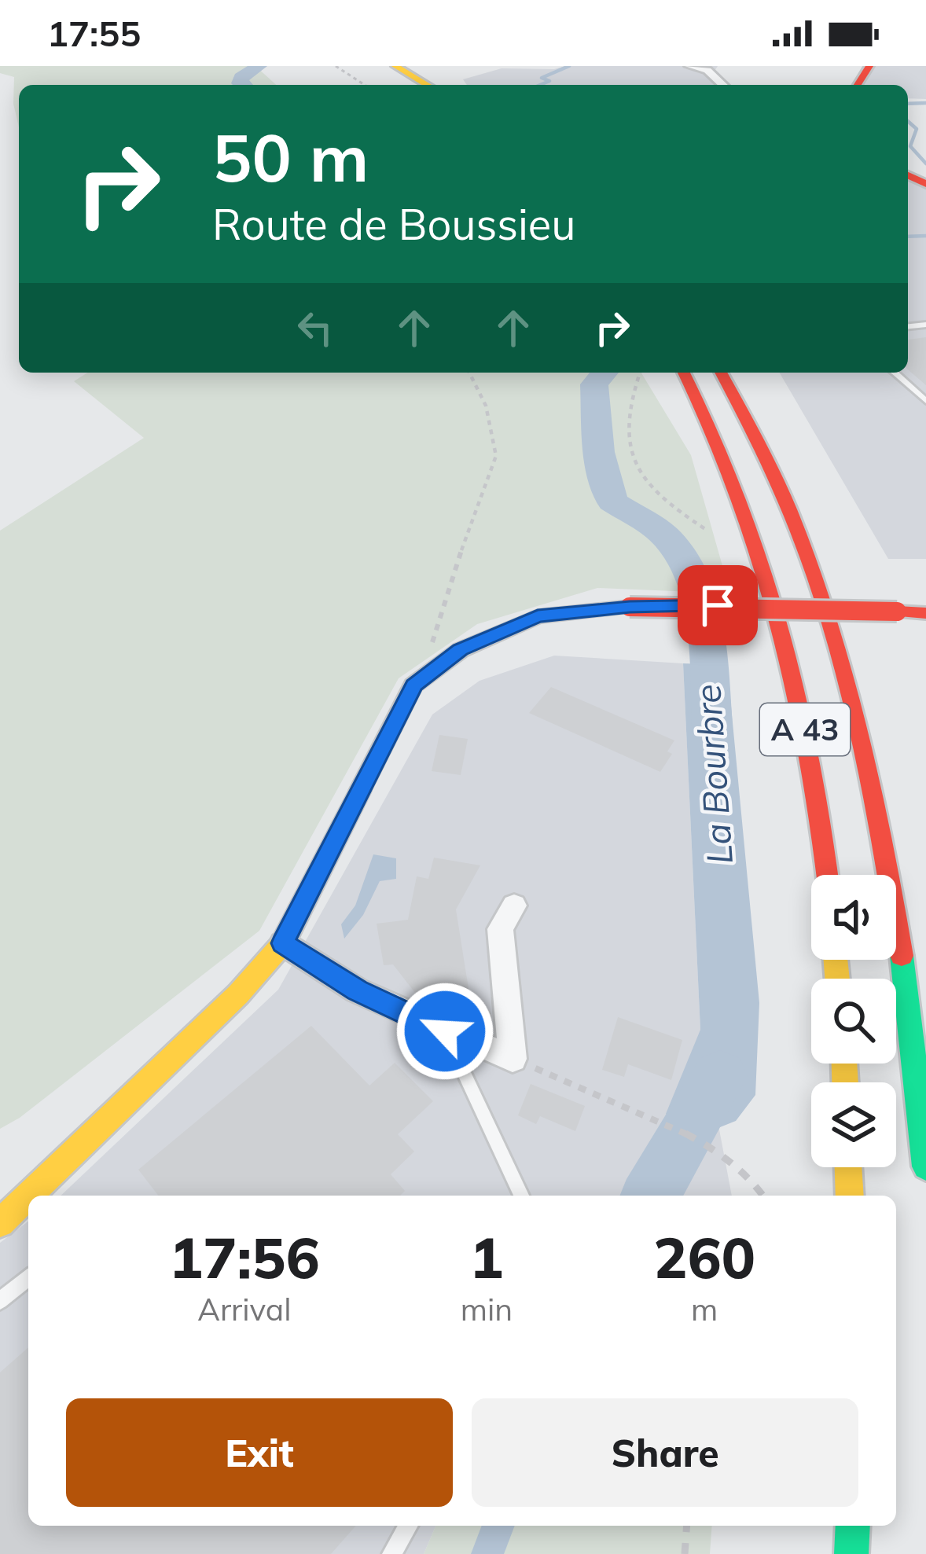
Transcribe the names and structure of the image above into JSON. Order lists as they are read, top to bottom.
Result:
{
  "streets": {
    "main road": ["A 43"]
  },
  "water": ["La Bourbre"],
  "page": {
    "status": "17:55",
    "turn": ["50 m", "Route de Boussieu"],
    "eta": [
      "17:56",
      "Arrival",
      "1",
      "min",
      "260",
      "m"
    ],
    "buttons": ["Exit", "Share"]
  }
}
